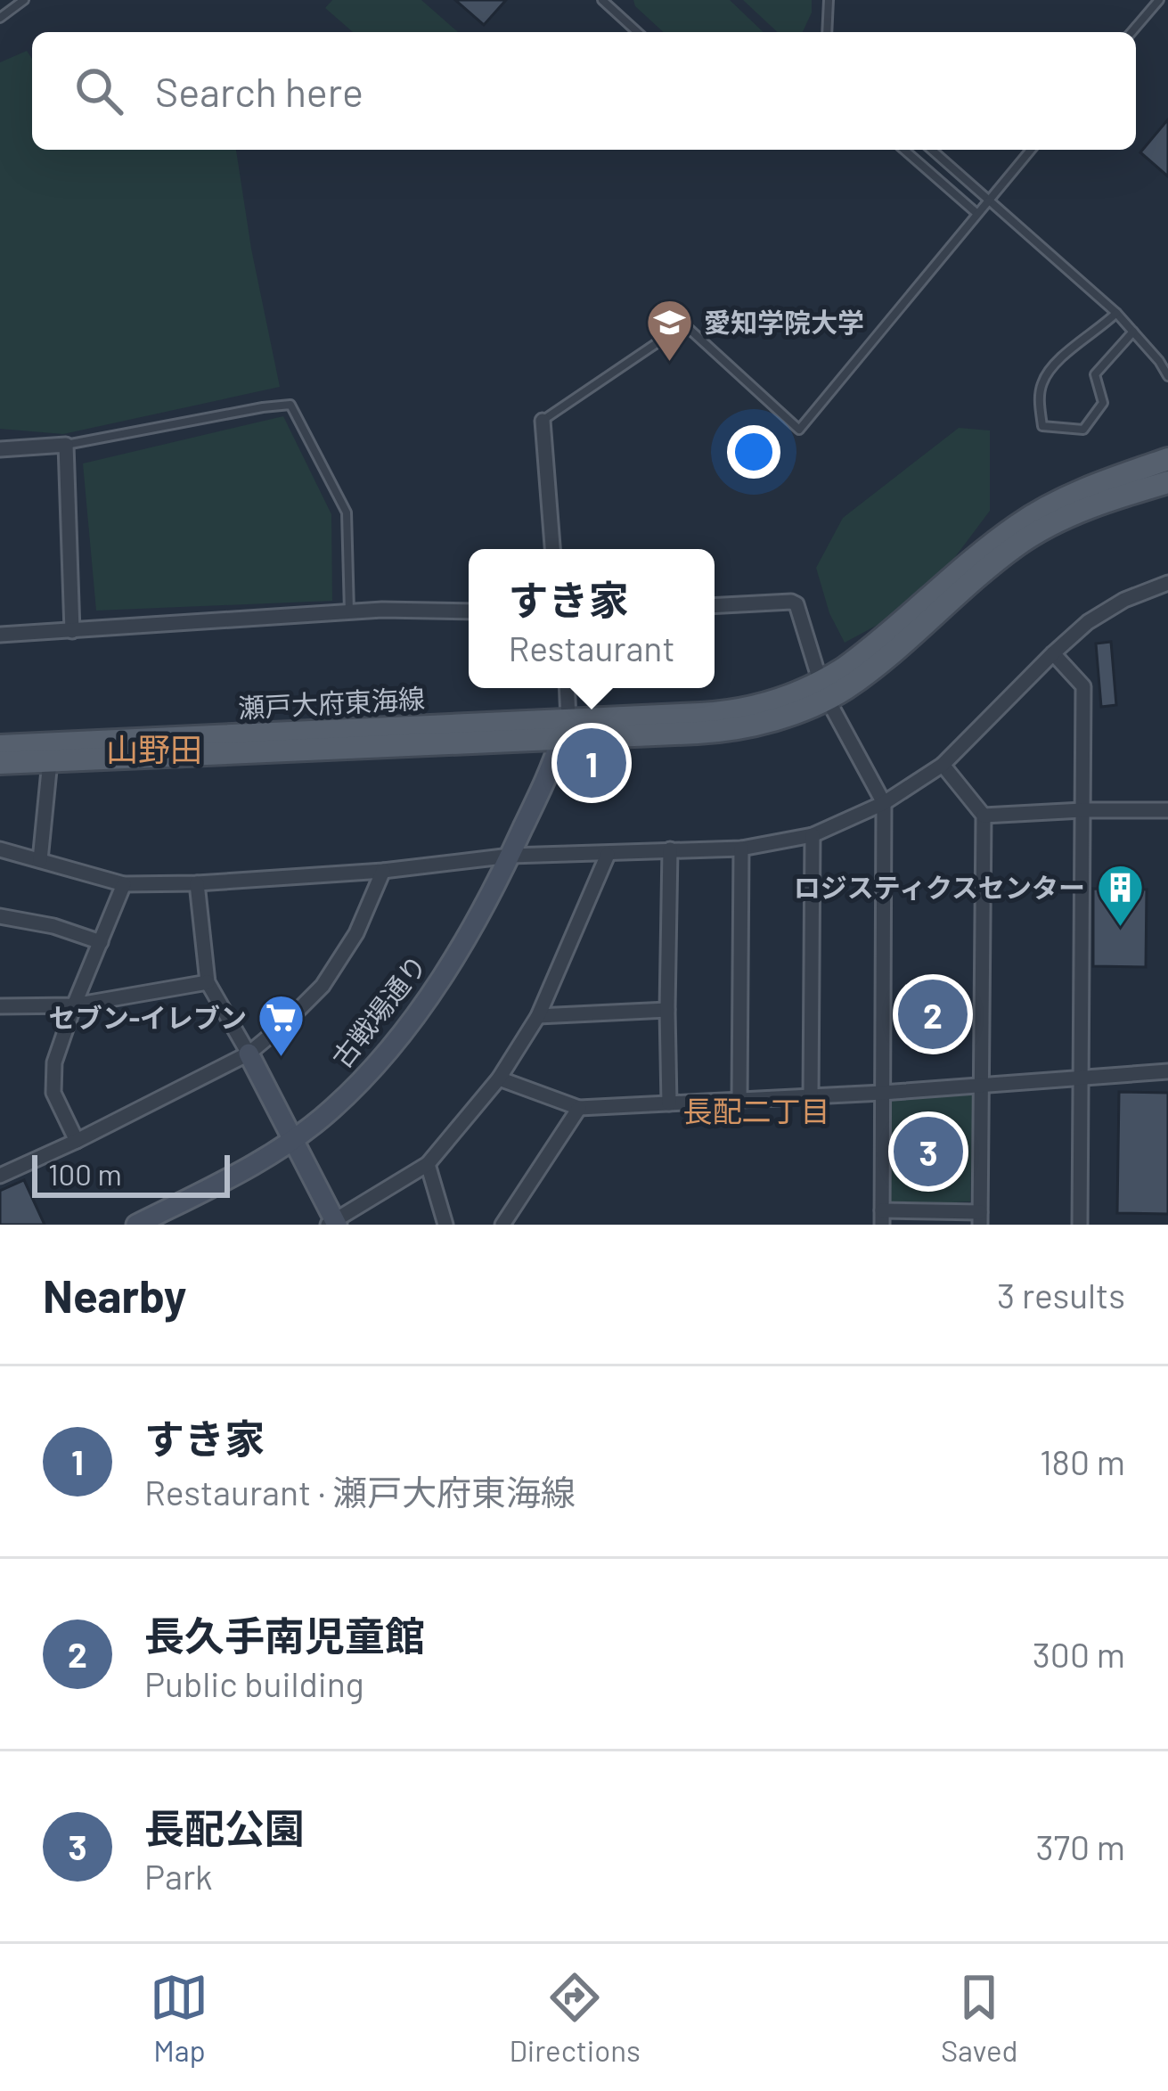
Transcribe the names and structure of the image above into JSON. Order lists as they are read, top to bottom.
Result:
{
  "streets": {
    "main road": ["瀬戸大府東海線"],
    "street": ["古戦場通り"]
  },
  "crossings": [
    ["瀬戸大府東海線", "古戦場通り"]
  ],
  "districts": ["山野田", "長配二丁目"],
  "places": {
    "school or university": ["愛知学院大学"],
    "building": ["ロジスティクスセンター"],
    "supermarket": ["セブン-イレブン"]
  },
  "scale_bar": "100 m",
  "page": {
    "search": "Search here",
    "popup": ["すき家", "Restaurant"],
    "pins": ["1", "2", "3"],
    "scale": "100 m",
    "heading": ["Nearby", "3 results"],
    "list": [
      {
        "mark": "1",
        "name": "すき家",
        "note": "Restaurant · 瀬戸大府東海線",
        "value": "180 m"
      },
      {
        "mark": "2",
        "name": "長久手南児童館",
        "note": "Public building",
        "value": "300 m"
      },
      {
        "mark": "3",
        "name": "長配公園",
        "note": "Park",
        "value": "370 m"
      }
    ],
    "nav": ["Map", "Directions", "Saved"]
  }
}
